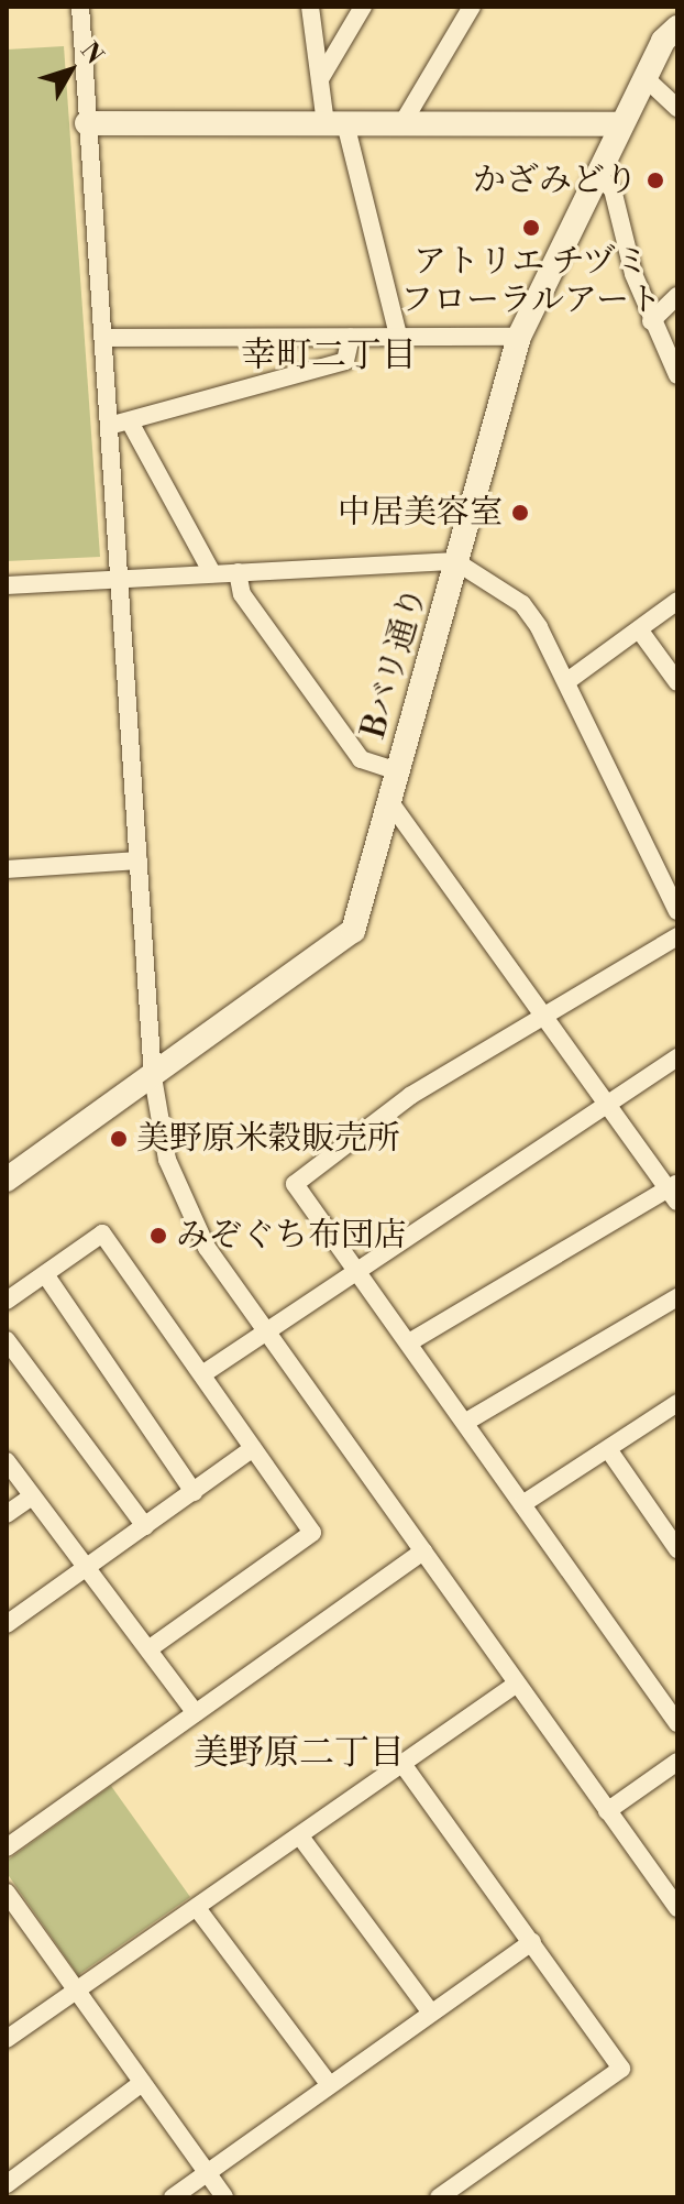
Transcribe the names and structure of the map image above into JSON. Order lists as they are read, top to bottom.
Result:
{
  "streets": {
    "street": ["Bバリ通り"]
  },
  "districts": ["幸町二丁目", "美野原二丁目"],
  "places": [
    "かざみどり",
    "アトリエ チヅミ フローラルアート",
    "中居美容室",
    "美野原米穀販売所",
    "みぞぐち布団店"
  ],
  "north": "top right"
}
